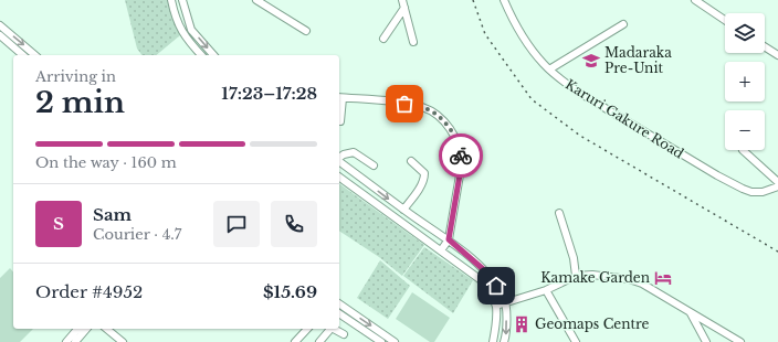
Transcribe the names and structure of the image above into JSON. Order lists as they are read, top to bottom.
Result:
{
  "streets": {
    "street": ["Karuri Gakure Road"]
  },
  "places": {
    "school or university": ["Madaraka Pre-Unit"],
    "hotel": ["Kamake Garden"],
    "building": ["Geomaps Centre"]
  },
  "page": {
    "map_buttons": ["+", "−"],
    "heading": ["2 min", "Arriving in", "17:23–17:28"],
    "panel": [
      "Sam",
      "Courier · 4.7",
      "Order #4952",
      "$15.69"
    ],
    "bar": "On the way · 160 m",
    "round": "S"
  }
}
